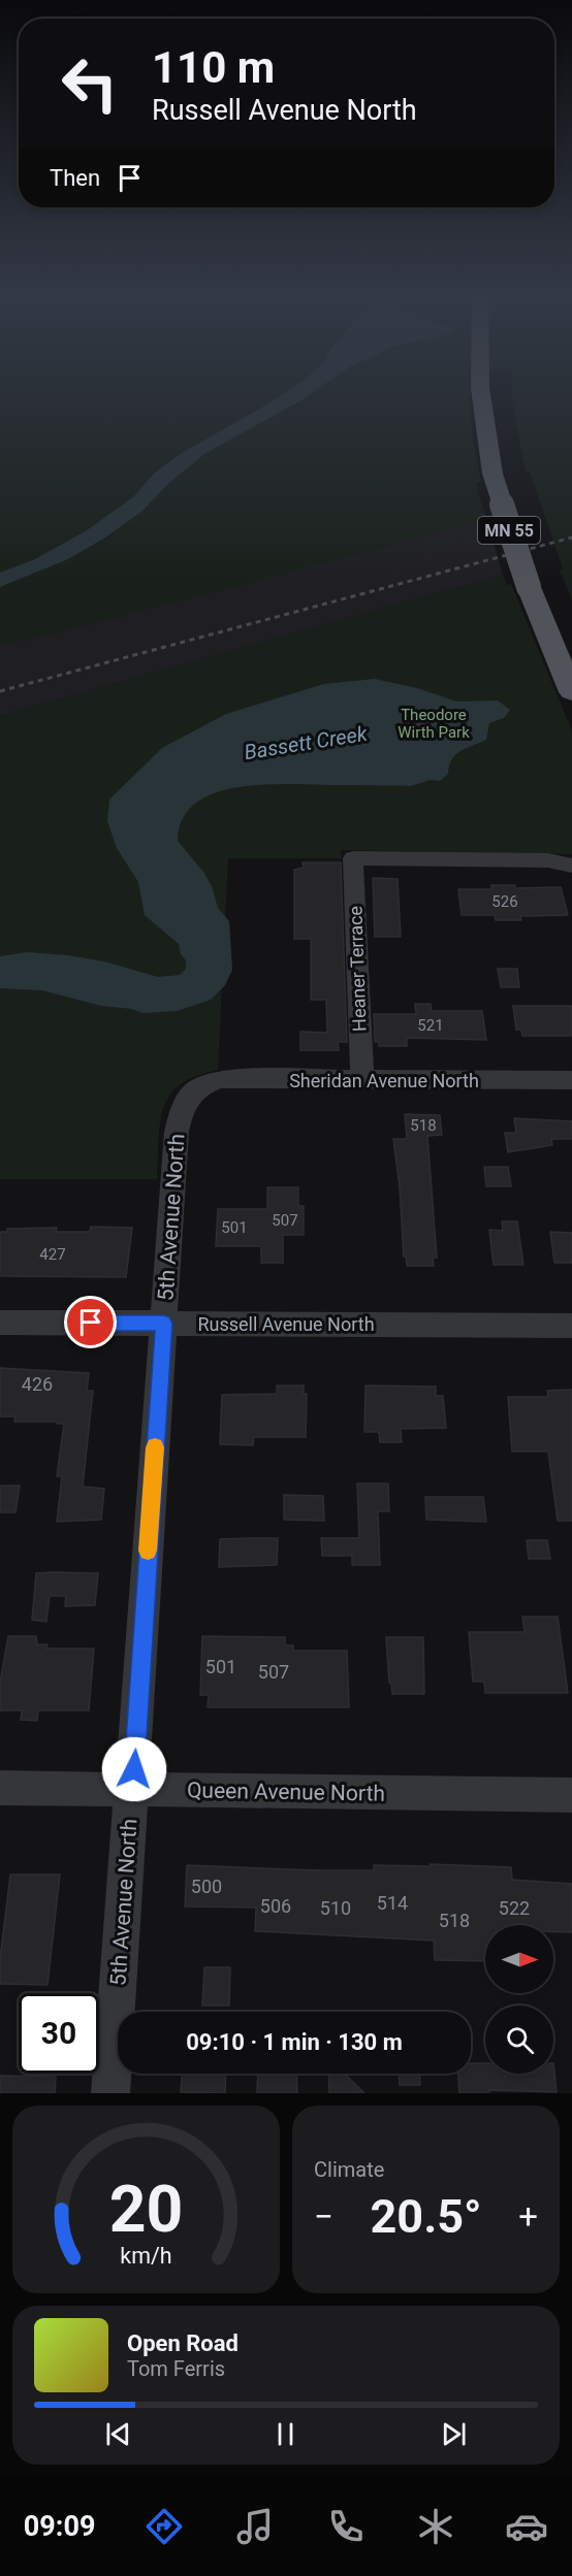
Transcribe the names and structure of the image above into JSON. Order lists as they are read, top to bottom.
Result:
{
  "streets": {
    "main road": ["MN 55"],
    "street": [
      "Heaner Terrace",
      "Sheridan Avenue North",
      "5th Avenue North",
      "Russell Avenue North",
      "Queen Avenue North"
    ]
  },
  "crossings": [
    ["Heaner Terrace", "Sheridan Avenue North"],
    ["Sheridan Avenue North", "5th Avenue North"],
    ["5th Avenue North", "Russell Avenue North"],
    ["5th Avenue North", "Queen Avenue North"]
  ],
  "water": ["Bassett Creek"],
  "parks": ["Theodore Wirth Park"],
  "house_numbers": [
    "526",
    "521",
    "518",
    "507",
    "501",
    "427",
    "426",
    "501",
    "507",
    "500",
    "514",
    "506",
    "510",
    "522",
    "518"
  ],
  "north": "right",
  "page": {
    "turn": ["110 m", "Russell Avenue North"],
    "then": "Then",
    "limit": "30",
    "trip": "09:10 · 1 min · 130 m",
    "tile": "Climate",
    "heat": ["−", "20.5°", "+"],
    "song": ["Open Road", "Tom Ferris"],
    "tabs": "09:09",
    "gauge": ["20", "km/h"]
  }
}
